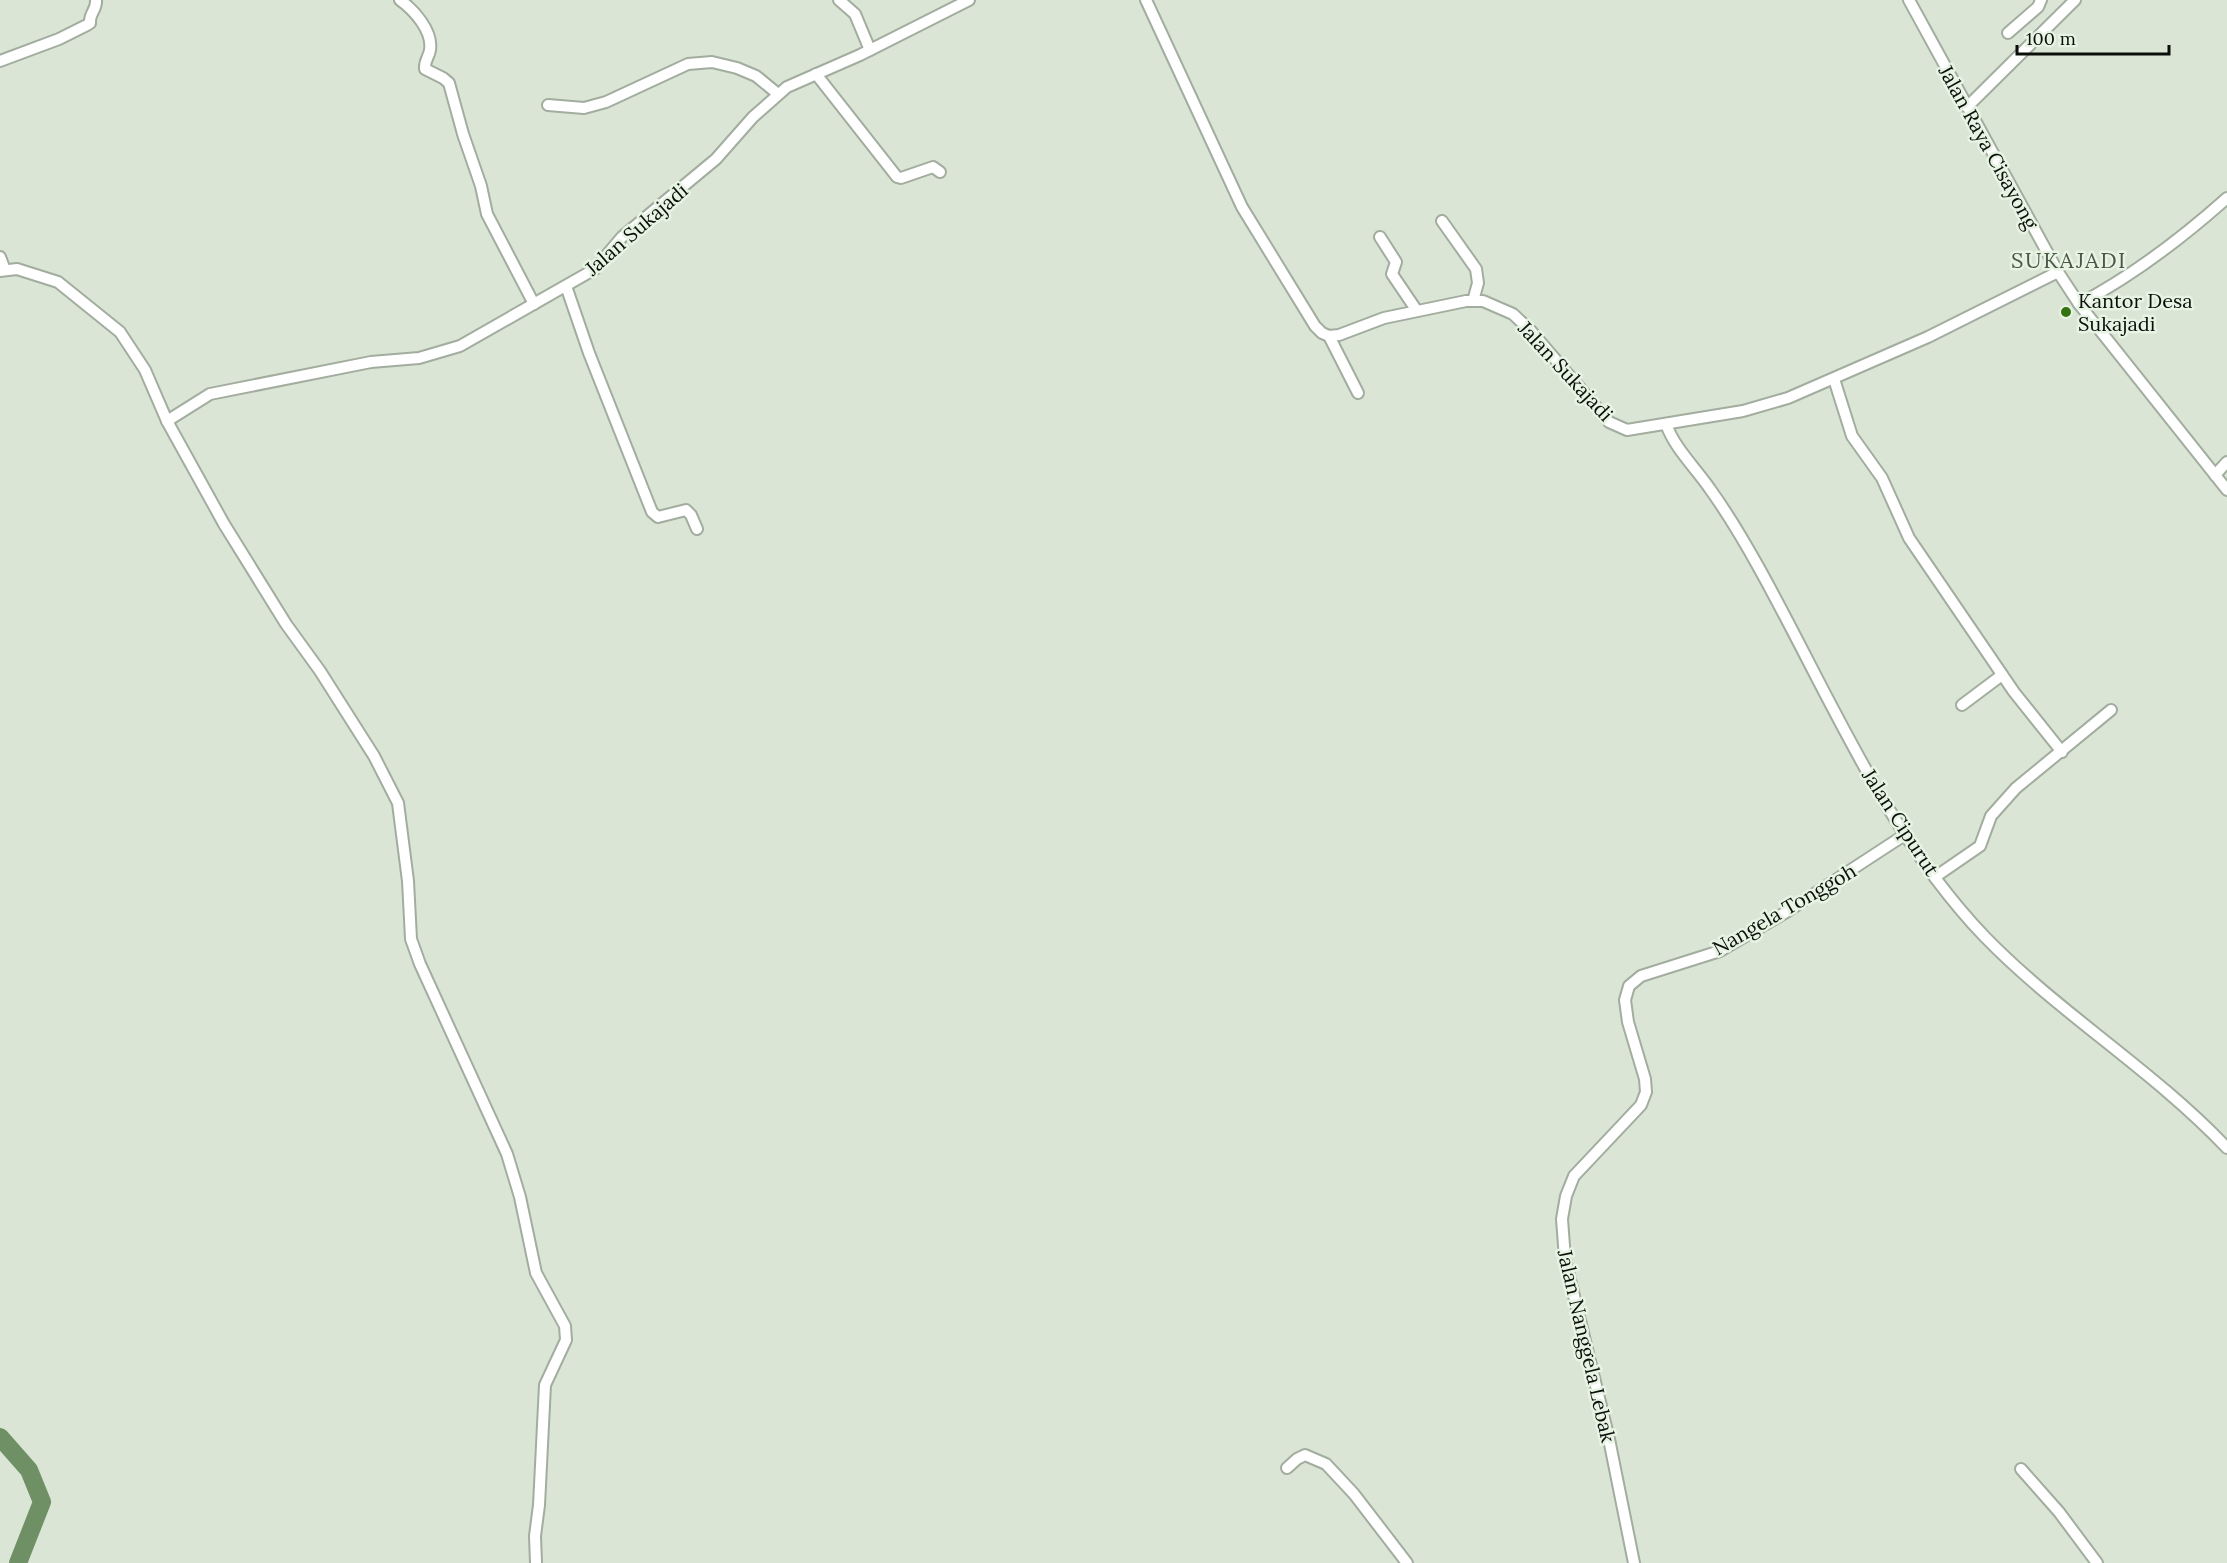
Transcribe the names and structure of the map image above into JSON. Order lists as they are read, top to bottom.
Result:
{
  "streets": {
    "street": [
      "Jalan Raya Cisayong",
      "Jalan Sukajadi",
      "Jalan Cipurut",
      "Nangela Tonggoh",
      "Jalan Nanggela Lebak"
    ]
  },
  "crossings": [
    ["Jalan Raya Cisayong", "Jalan Sukajadi"],
    ["Jalan Sukajadi", "Jalan Cipurut"],
    ["Jalan Cipurut", "Nangela Tonggoh"],
    ["Nangela Tonggoh", "Jalan Nanggela Lebak"]
  ],
  "districts": ["SUKAJADI"],
  "places": ["Kantor Desa Sukajadi"],
  "scale_bar": "100 m"
}
